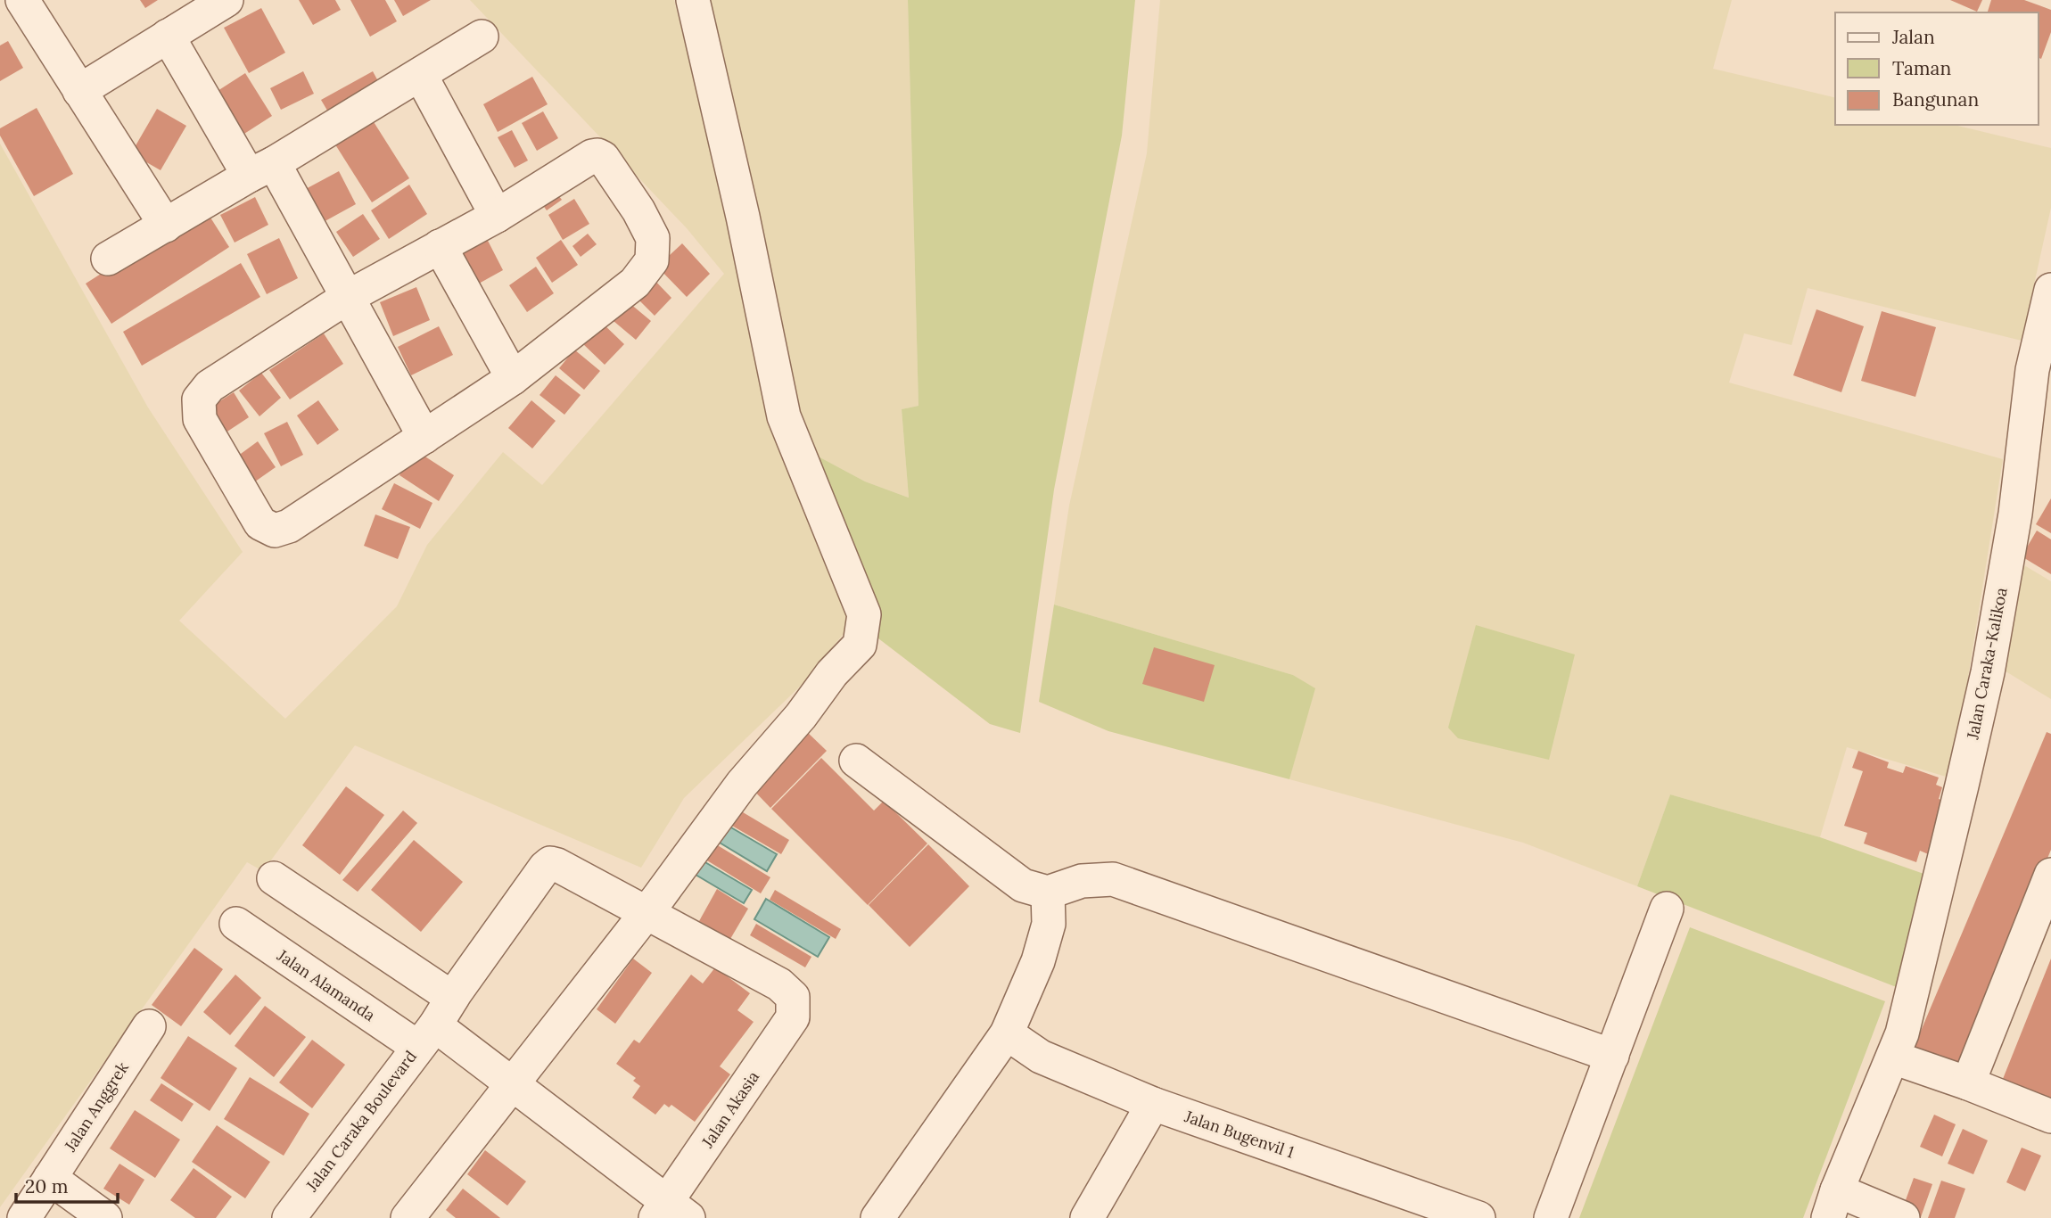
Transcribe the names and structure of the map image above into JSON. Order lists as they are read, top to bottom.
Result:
{
  "streets": {
    "street": [
      "Jalan Caraka-Kalikoa",
      "Jalan Alamanda",
      "Jalan Anggrek",
      "Jalan Akasia",
      "Jalan Caraka Boulevard",
      "Jalan Bugenvil 1"
    ]
  },
  "crossings": [
    ["Jalan Alamanda", "Jalan Akasia"],
    ["Jalan Alamanda", "Jalan Caraka Boulevard"],
    ["Jalan Akasia", "Jalan Caraka Boulevard"]
  ],
  "legend": ["Jalan", "Taman", "Bangunan"],
  "scale_bar": "20 m"
}
